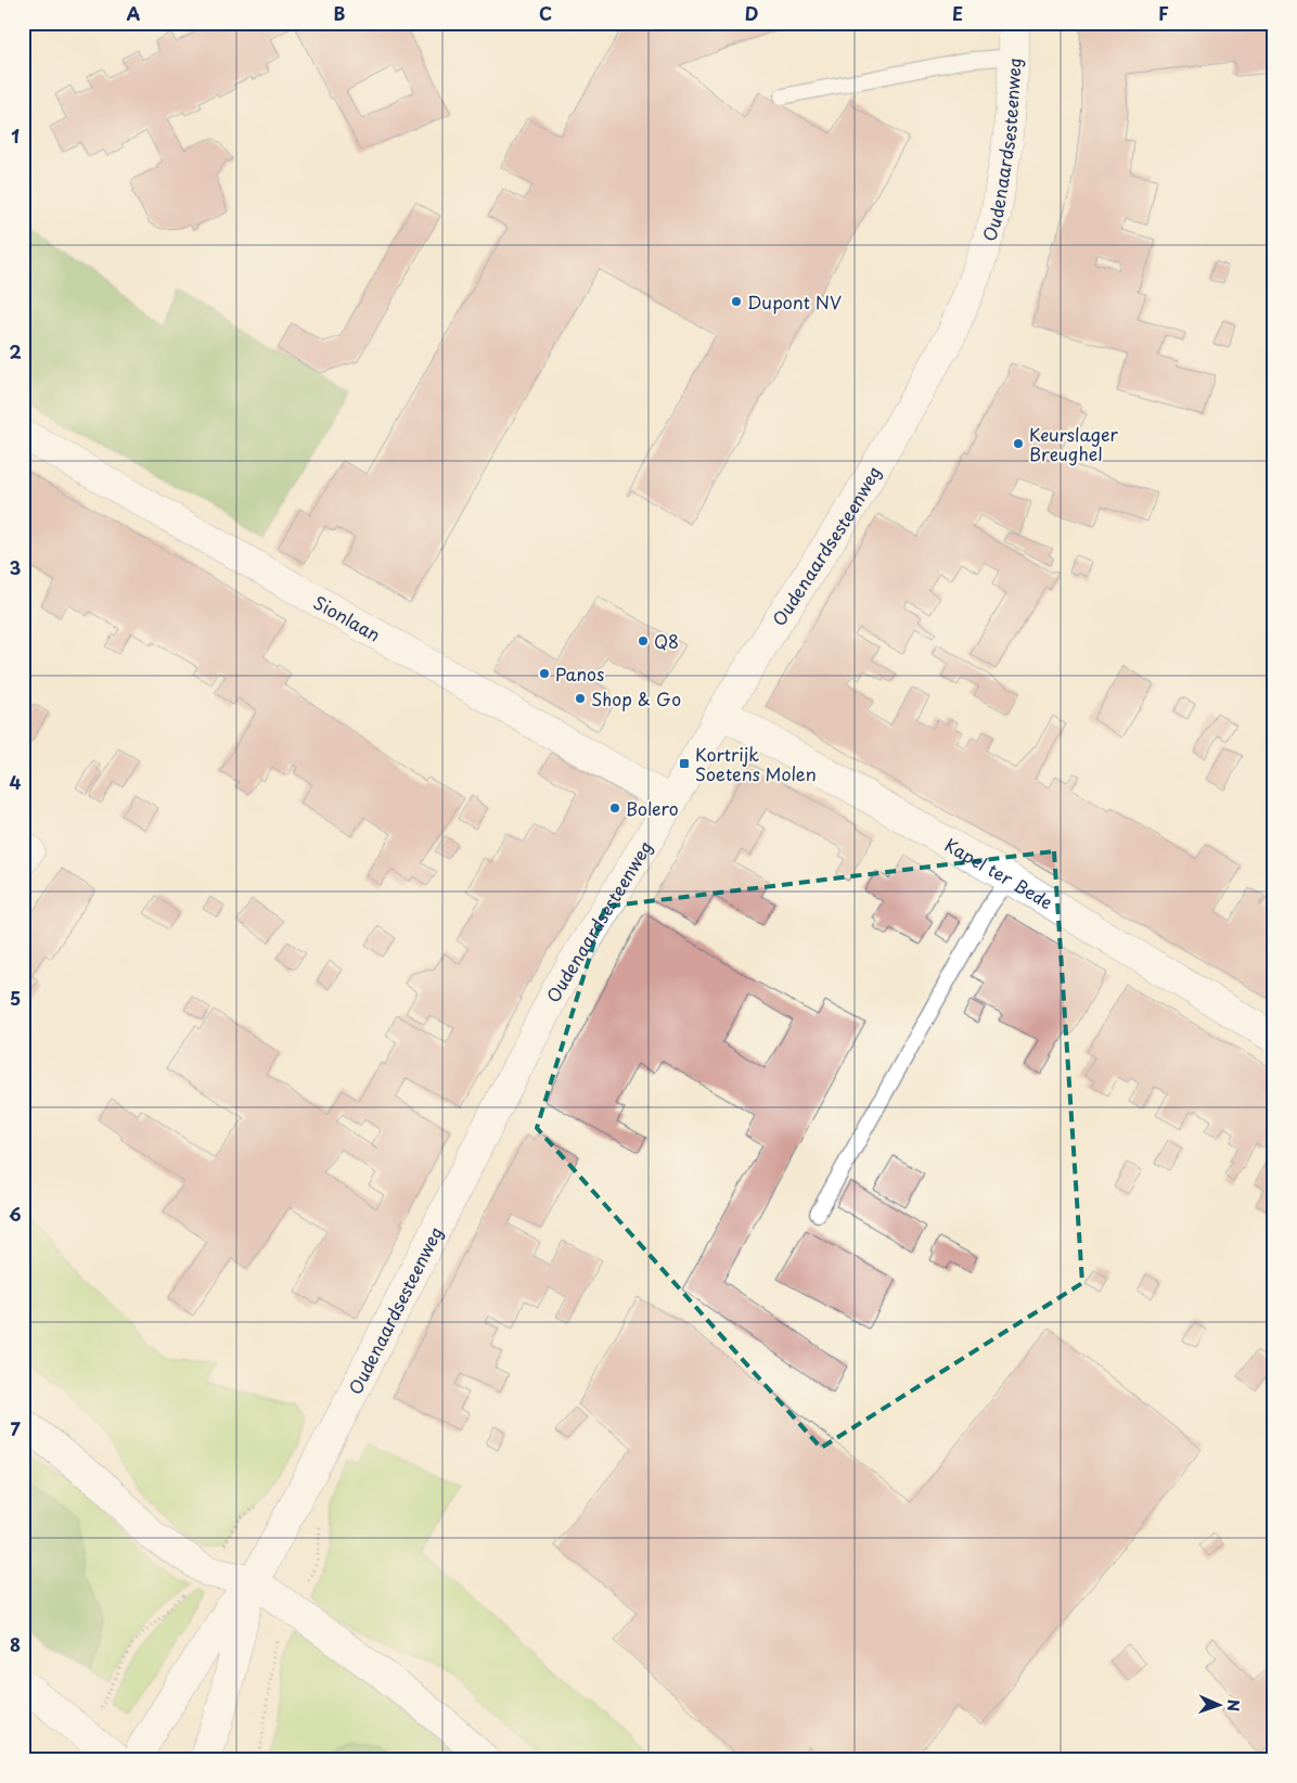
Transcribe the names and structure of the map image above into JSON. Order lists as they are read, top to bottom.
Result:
{
  "streets": {
    "main road": ["Oudenaardsesteenweg", "Sionlaan", "Kapel ter Bede"]
  },
  "crossings": [
    ["Oudenaardsesteenweg", "Sionlaan"],
    ["Oudenaardsesteenweg", "Kapel ter Bede"]
  ],
  "places": {
    "other": [
      "Dupont NV",
      "Keurslager Breughel",
      "Q8",
      "Panos",
      "Shop & Go",
      "Bolero"
    ],
    "transit": ["Kortrijk Soetens Molen"]
  },
  "north": "right",
  "grid": {
    "columns": [
      "A",
      "B",
      "C",
      "D",
      "E",
      "F"
    ],
    "rows": [
      "1",
      "2",
      "3",
      "4",
      "5",
      "6",
      "7",
      "8"
    ]
  }
}
